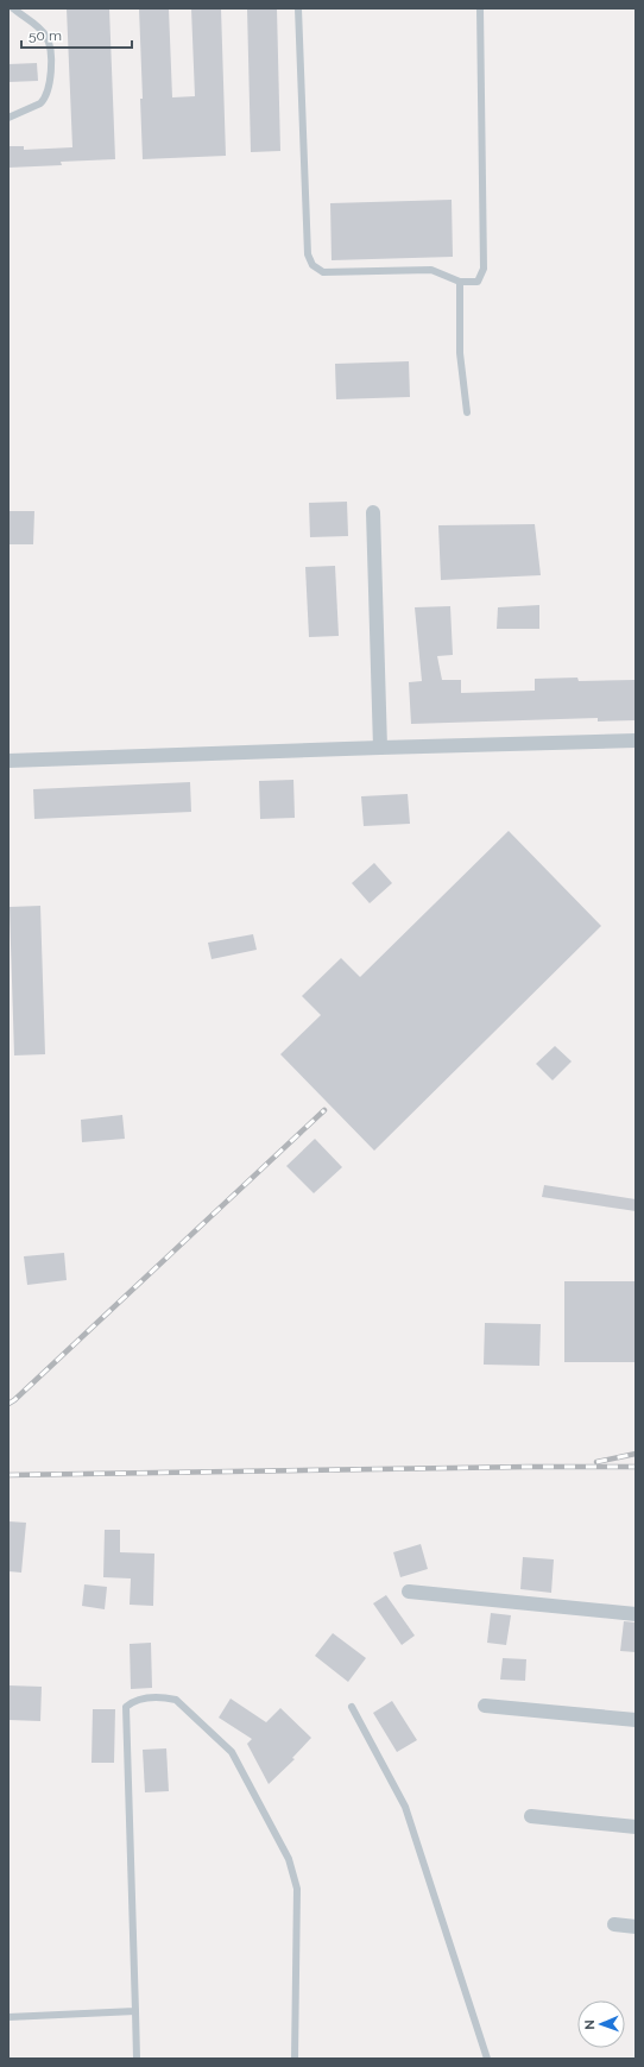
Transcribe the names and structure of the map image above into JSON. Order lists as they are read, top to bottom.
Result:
{
  "scale_bar": "50 m",
  "north": "left"
}
